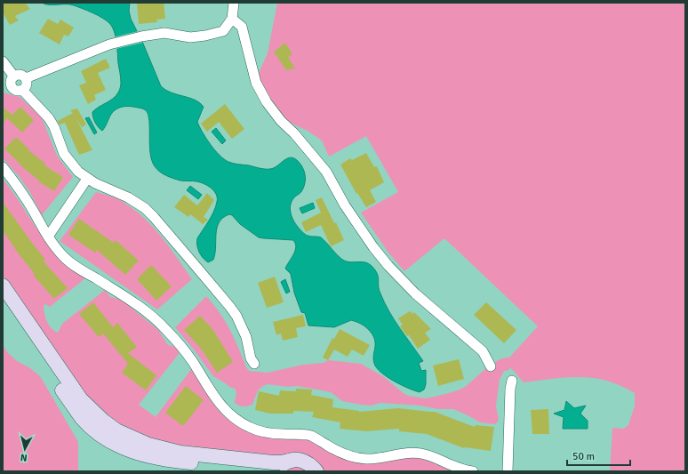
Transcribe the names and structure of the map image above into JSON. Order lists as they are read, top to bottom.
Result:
{
  "scale_bar": "50 m",
  "north": "bottom"
}
